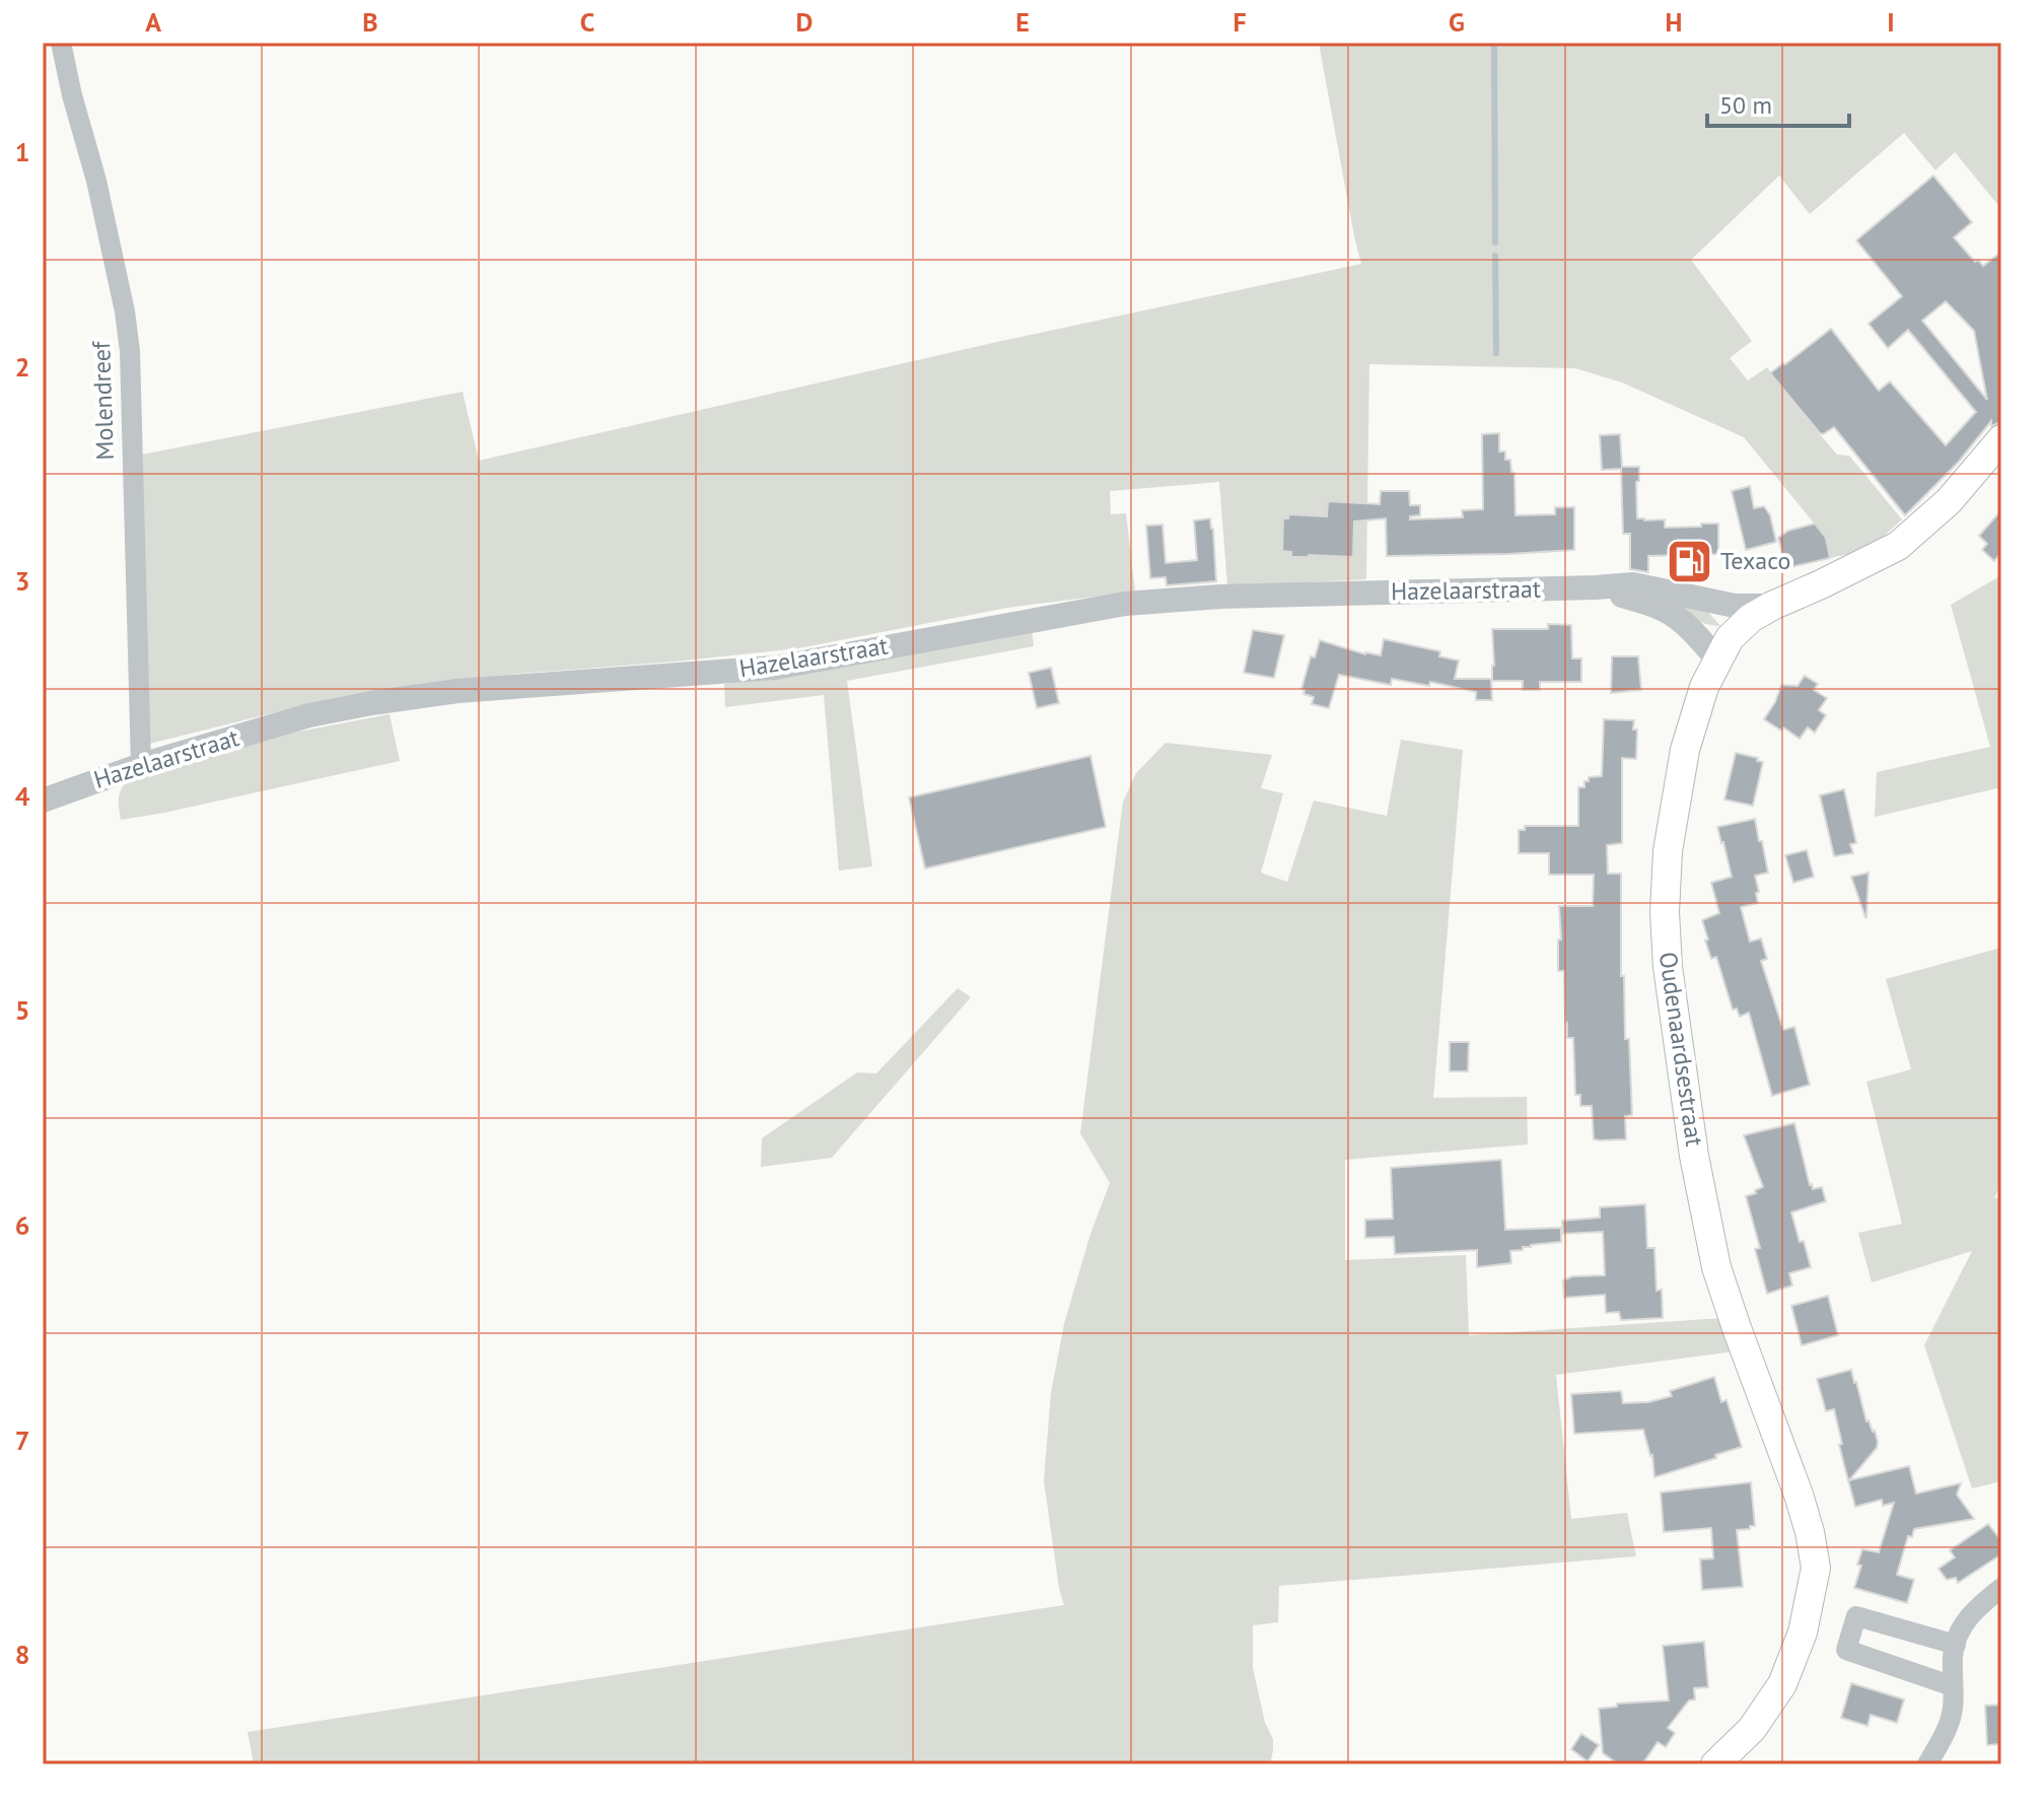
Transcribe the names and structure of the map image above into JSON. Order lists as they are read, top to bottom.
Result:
{
  "streets": {
    "main road": ["Oudenaardsestraat"],
    "street": ["Molendreef", "Hazelaarstraat"]
  },
  "crossings": [
    ["Molendreef", "Hazelaarstraat"],
    ["Hazelaarstraat", "Oudenaardsestraat"]
  ],
  "places": {
    "fuel station": ["Texaco"]
  },
  "scale_bar": "50 m",
  "grid": {
    "columns": [
      "A",
      "B",
      "C",
      "D",
      "E",
      "F",
      "G",
      "H",
      "I"
    ],
    "rows": [
      "1",
      "2",
      "3",
      "4",
      "5",
      "6",
      "7",
      "8"
    ]
  }
}
